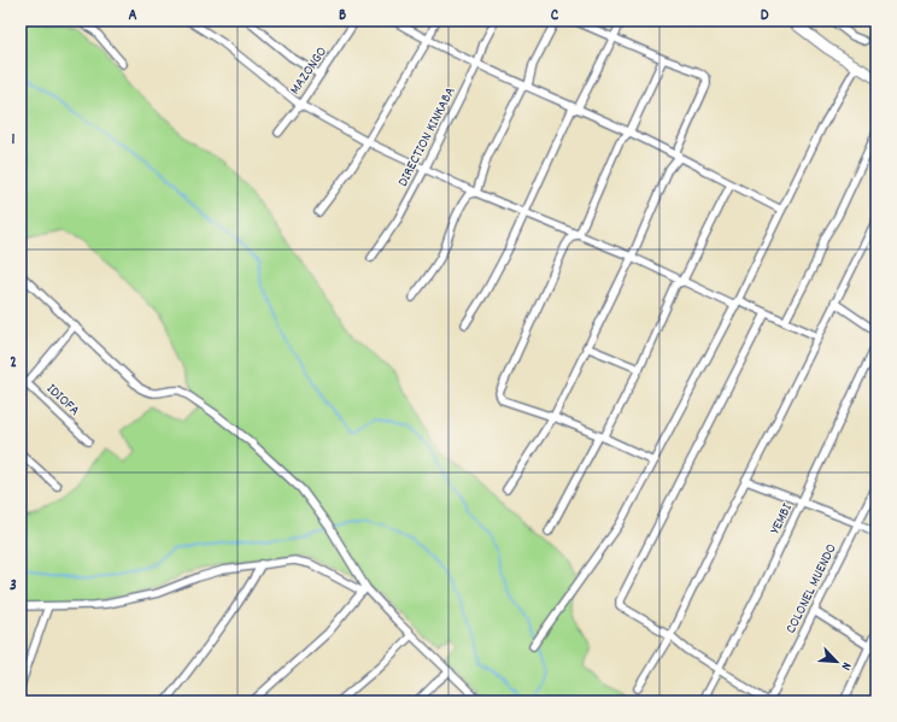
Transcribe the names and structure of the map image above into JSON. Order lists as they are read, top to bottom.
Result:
{
  "streets": {
    "street": [
      "MAZONGO",
      "DIRECTION KINKABA",
      "IDIOFA",
      "YEMBI",
      "COLONEL MUENDO"
    ]
  },
  "north": "bottom right",
  "grid": {
    "columns": [
      "A",
      "B",
      "C",
      "D"
    ],
    "rows": ["1", "2", "3"]
  }
}
